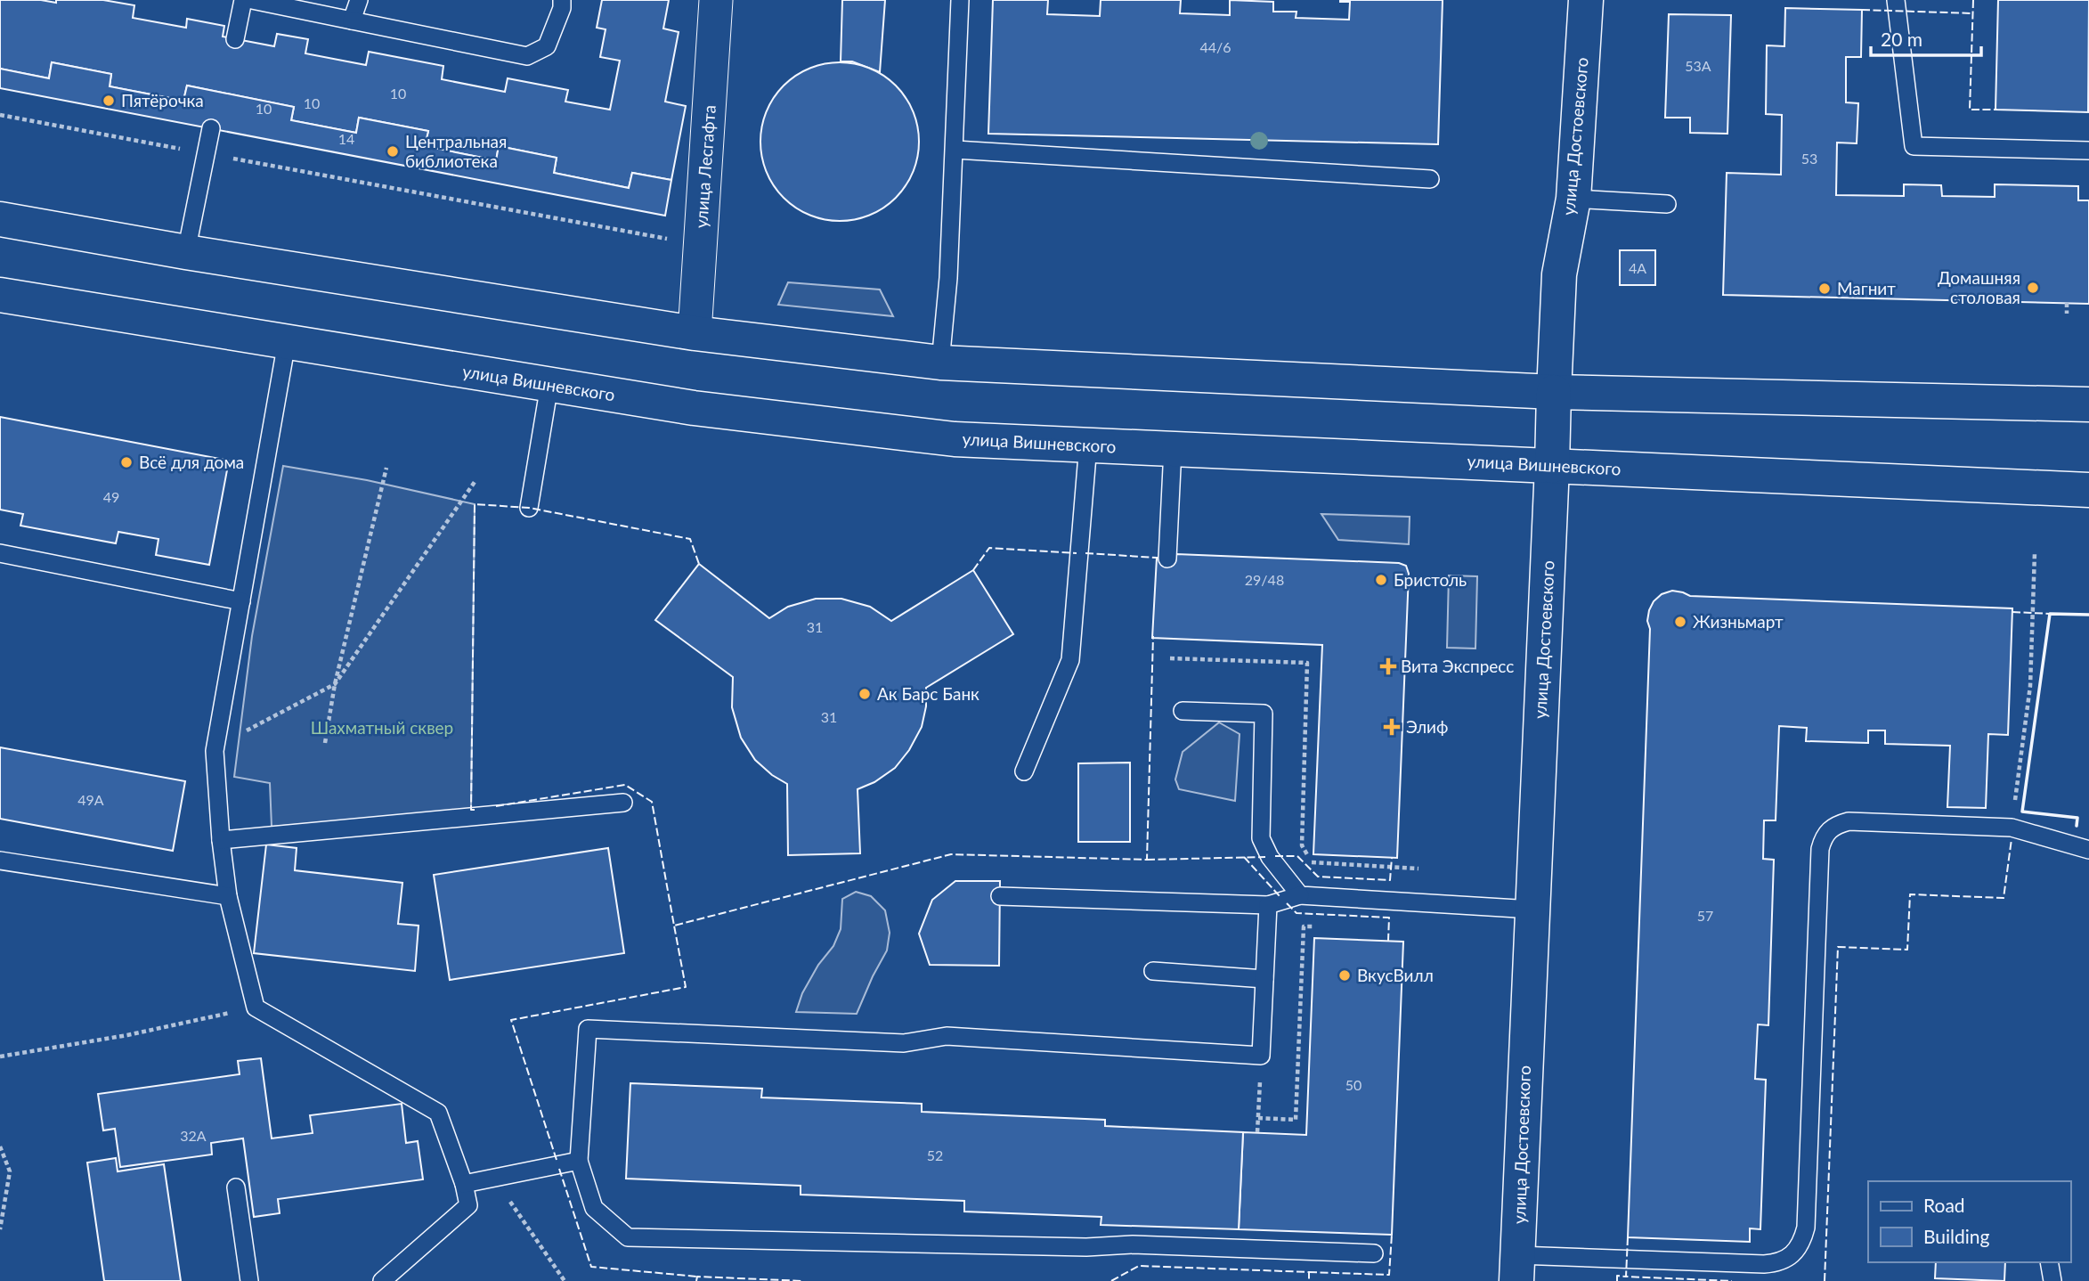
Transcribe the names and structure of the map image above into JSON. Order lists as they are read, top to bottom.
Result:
{
  "streets": {
    "main road": ["улица Достоевского", "улица Вишневского"],
    "street": ["улица Лесгафта"]
  },
  "crossings": [
    ["улица Достоевского", "улица Вишневского"]
  ],
  "parks": ["Шахматный сквер"],
  "places": {
    "other": [
      "Пятёрочка",
      "Центральная библиотека",
      "Домашняя столовая",
      "Магнит",
      "Всё для дома",
      "Бристоль",
      "Жизньмарт",
      "Ак Барс Банк",
      "ВкусВилл"
    ],
    "health": ["Вита Экспресс", "Элиф"]
  },
  "house_numbers": [
    "44/6",
    "53А",
    "10",
    "10",
    "10",
    "14",
    "53",
    "4А",
    "49",
    "29/48",
    "31",
    "31",
    "49А",
    "57",
    "50",
    "32А",
    "52"
  ],
  "legend": ["Road", "Building"],
  "scale_bar": "20 m"
}
